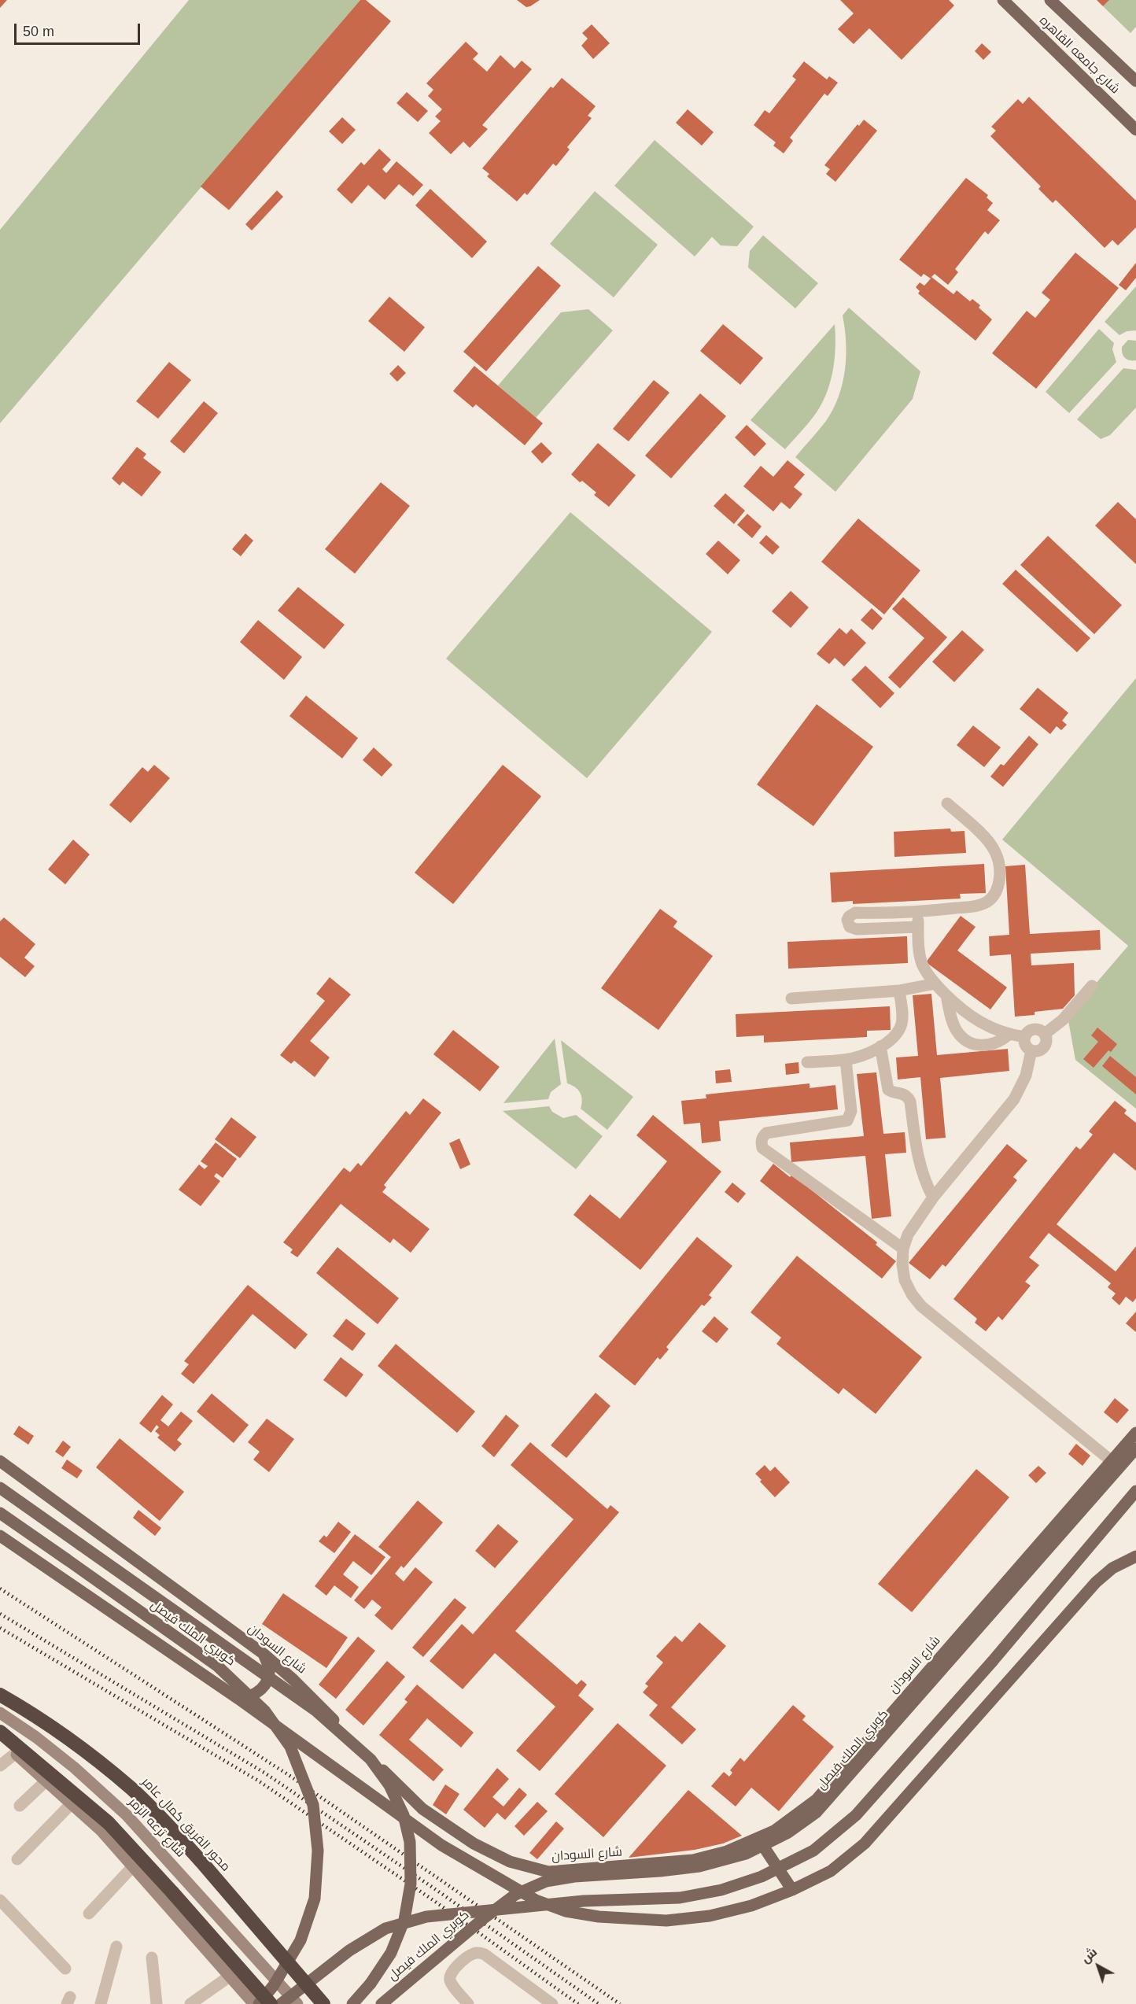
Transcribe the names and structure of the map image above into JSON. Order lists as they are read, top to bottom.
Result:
{
  "streets": {
    "highway": ["محور الفريق كمال عامر"],
    "main road": [
      "شارع جامعه القاهره",
      "كوبري الملك فيصل",
      "شارع السودان",
      "شارع ترعه الزمر"
    ]
  },
  "scale_bar": "50 m",
  "north": "top left"
}
